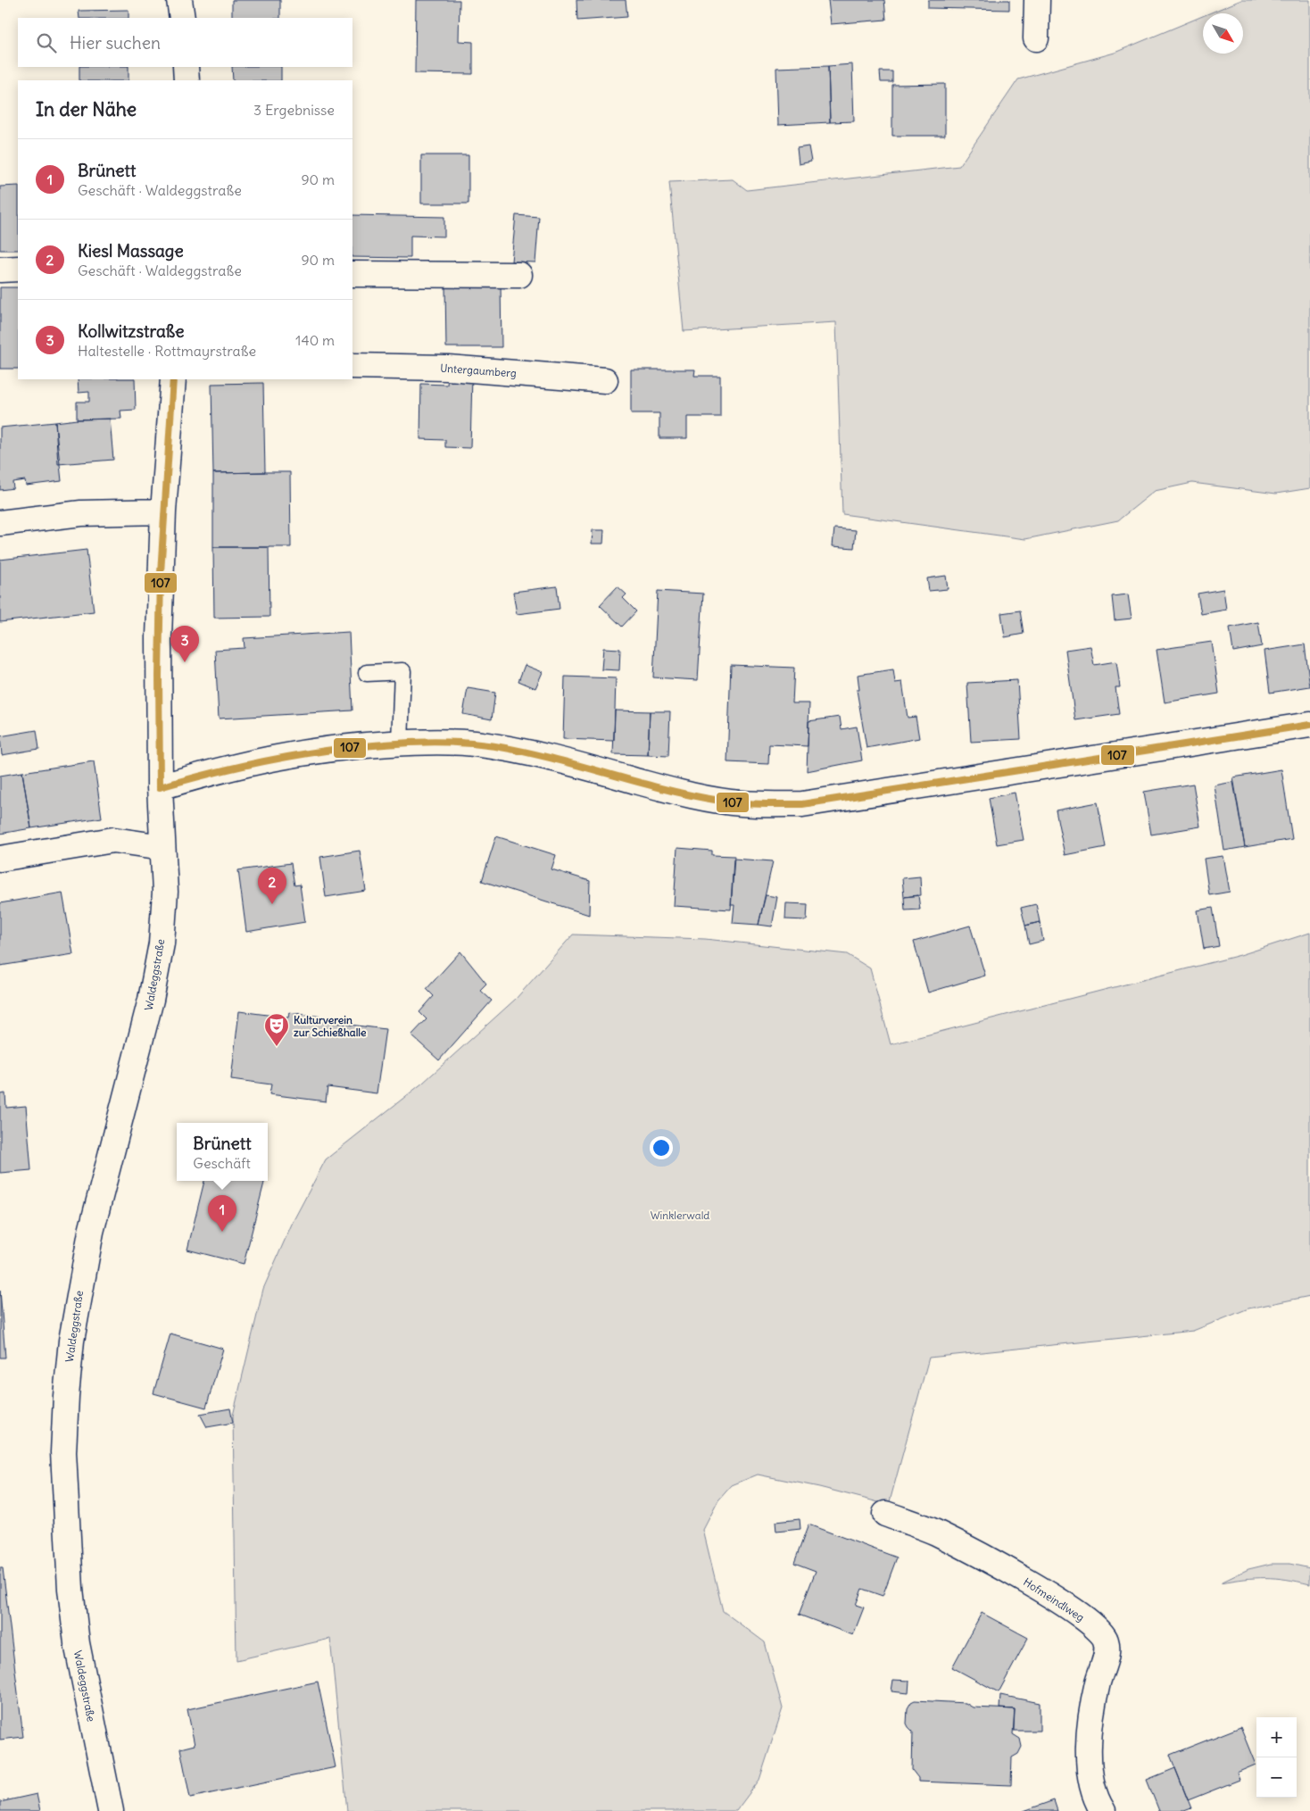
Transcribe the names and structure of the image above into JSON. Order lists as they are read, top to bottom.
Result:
{
  "streets": {
    "street": ["Untergaumberg", "Waldeggstraße", "Hofmeindlweg"]
  },
  "parks": ["Winklerwald"],
  "places": {
    "theatre": ["Kulturverein zur Schießhalle"]
  },
  "lines": ["transit line 107"],
  "north": "bottom right",
  "page": {
    "search": "Hier suchen",
    "heading": ["In der Nähe", "3 Ergebnisse"],
    "list": [
      {
        "mark": "1",
        "name": "Brünett",
        "note": "Geschäft · Waldeggstraße",
        "value": "90 m"
      },
      {
        "mark": "2",
        "name": "Kiesl Massage",
        "note": "Geschäft · Waldeggstraße",
        "value": "90 m"
      },
      {
        "mark": "3",
        "name": "Kollwitzstraße",
        "note": "Haltestelle · Rottmayrstraße",
        "value": "140 m"
      }
    ],
    "pins": ["3", "2", "1"],
    "popup": ["Brünett", "Geschäft"],
    "map_buttons": ["+", "−"]
  }
}
